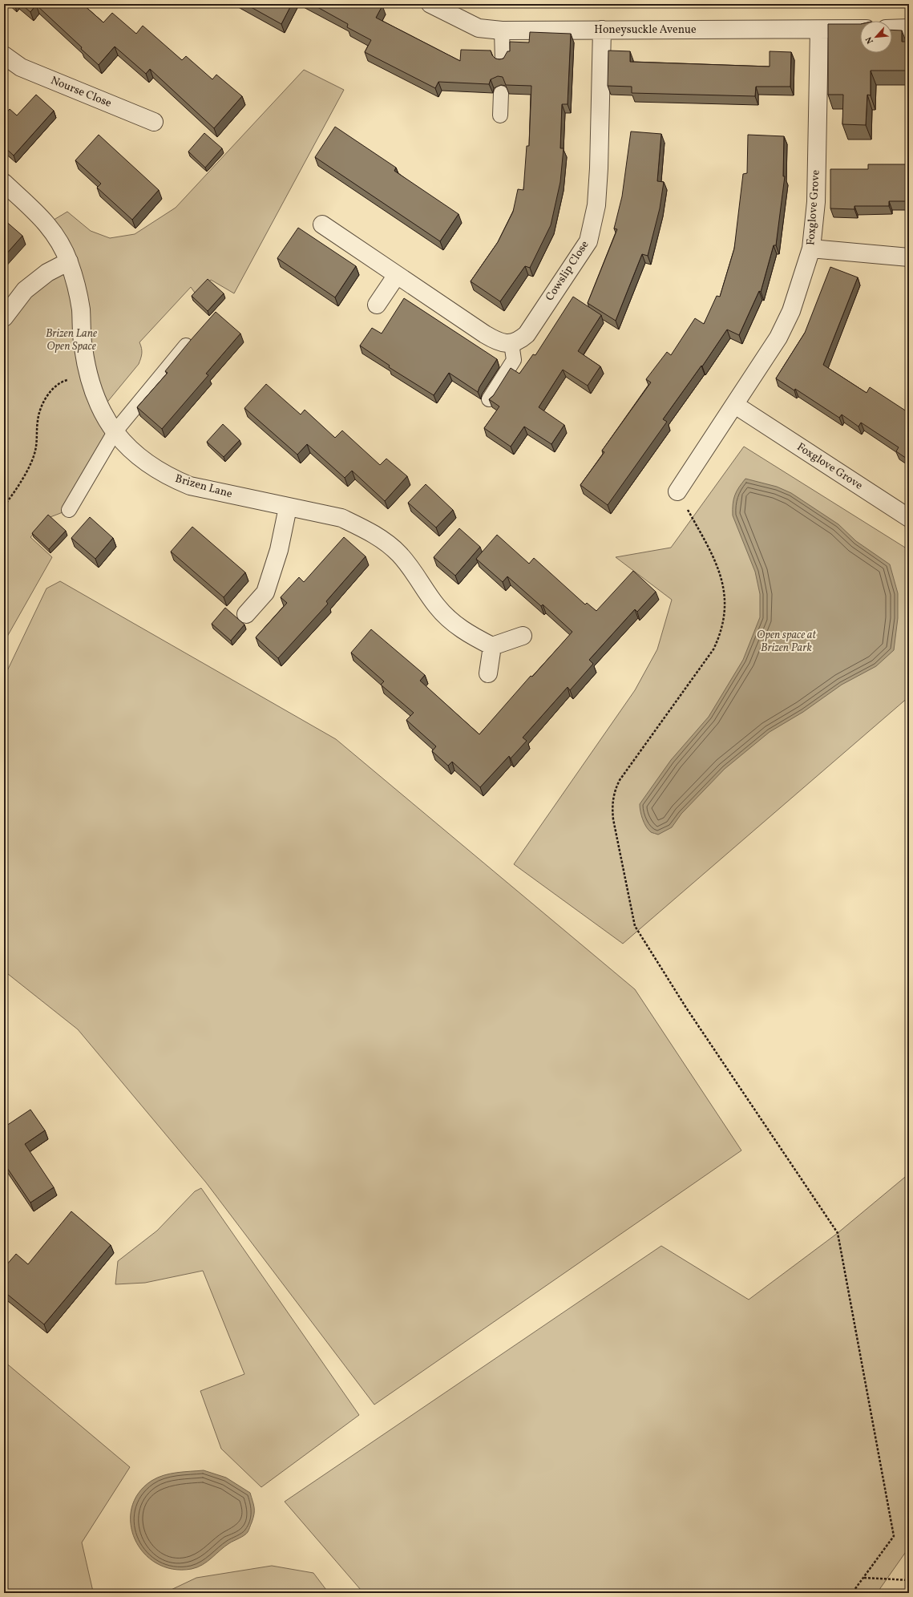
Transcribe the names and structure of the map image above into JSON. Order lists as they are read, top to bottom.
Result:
{
  "streets": {
    "street": [
      "Honeysuckle Avenue",
      "Nourse Close",
      "Foxglove Grove",
      "Cowslip Close",
      "Brizen Lane"
    ]
  },
  "crossings": [
    ["Honeysuckle Avenue", "Foxglove Grove"],
    ["Honeysuckle Avenue", "Cowslip Close"]
  ],
  "parks": ["Brizen Lane Open Space", "Open space at Brizen Park"],
  "north": "bottom left"
}
